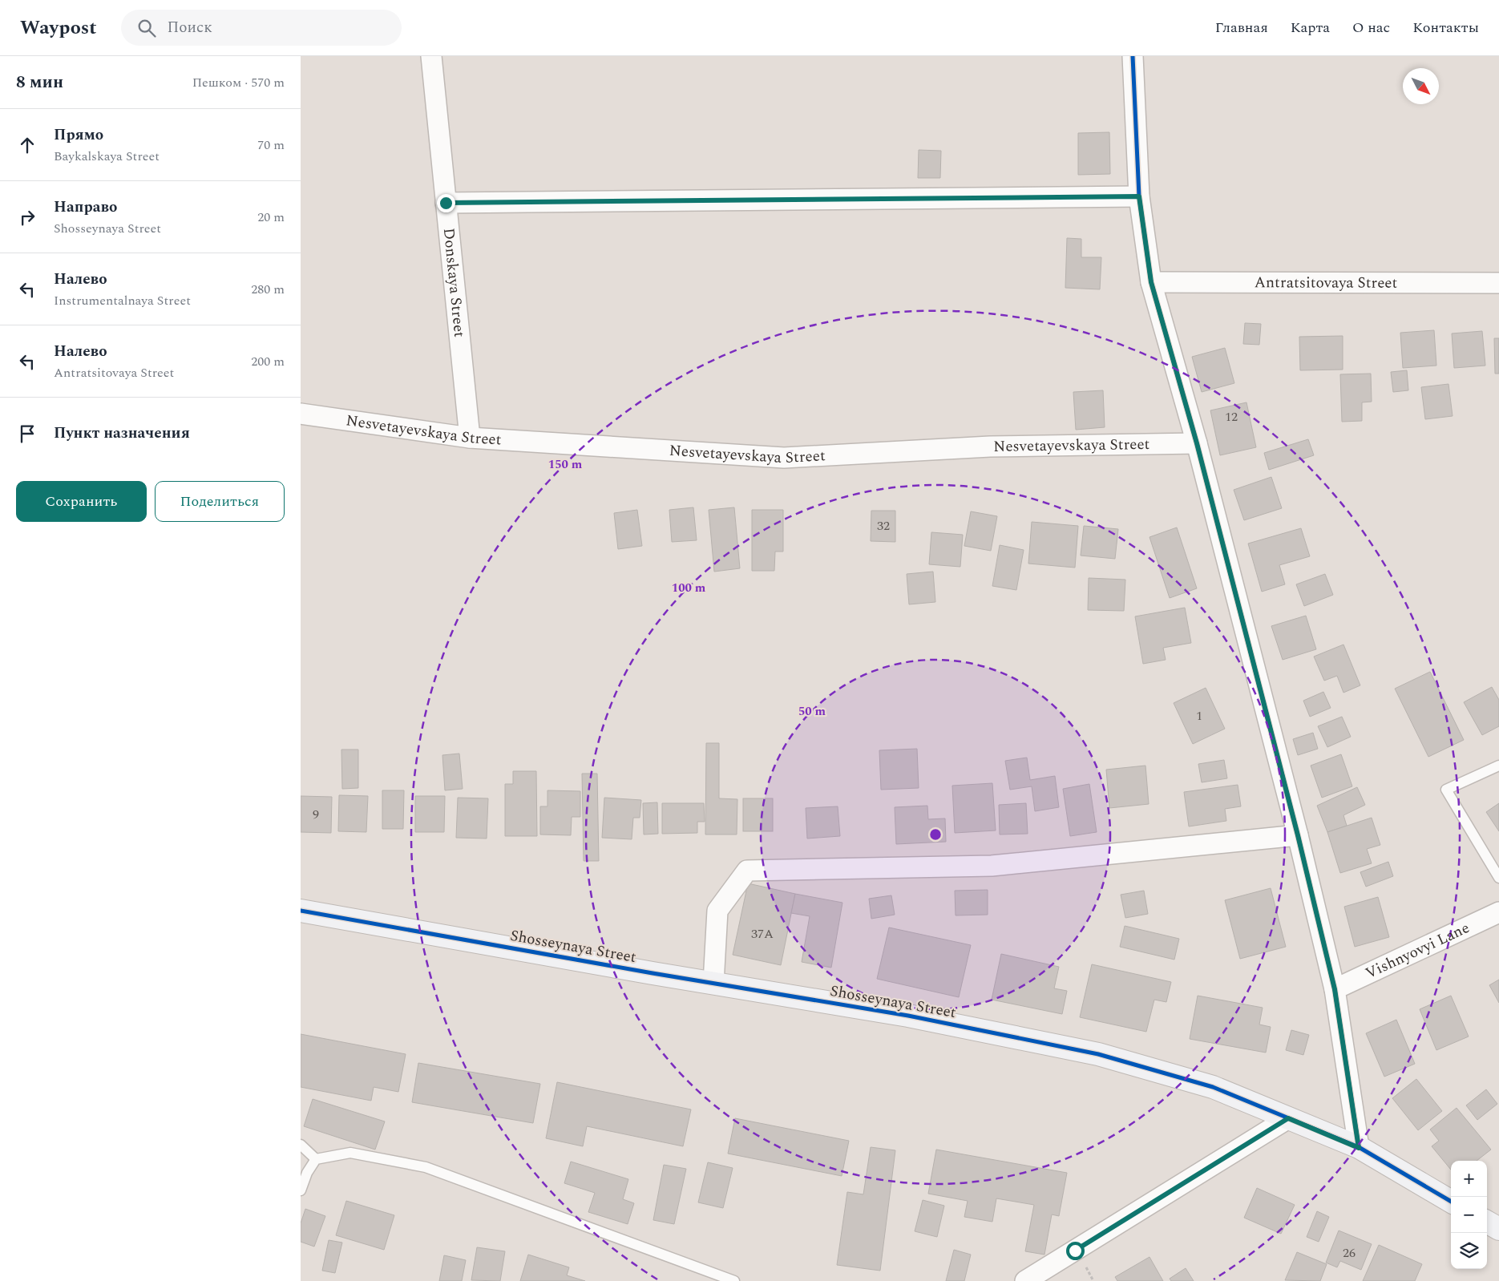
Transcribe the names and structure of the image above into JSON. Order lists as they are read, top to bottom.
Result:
{
  "streets": {
    "street": [
      "Donskaya Street",
      "Antratsitovaya Street",
      "Nesvetayevskaya Street",
      "Shosseynaya Street",
      "Vishnyovyi Lane"
    ]
  },
  "crossings": [
    ["Donskaya Street", "Nesvetayevskaya Street"]
  ],
  "house_numbers": [
    "12",
    "32",
    "1",
    "9",
    "37А",
    "26"
  ],
  "north": "bottom right",
  "page": {
    "header": "Waypost",
    "search": "Поиск",
    "nav": [
      "Главная",
      "Карта",
      "О нас",
      "Контакты"
    ],
    "heading": ["8 мин", "Пешком · 570 m"],
    "list": [
      ["Прямо", "Baykalskaya Street", "70 m"],
      ["Направо", "Shosseynaya Street", "20 m"],
      ["Налево", "Instrumentalnaya Street", "280 m"],
      ["Налево", "Antratsitovaya Street", "200 m"],
      "Пункт назначения"
    ],
    "buttons": ["Сохранить", "Поделиться"],
    "map_buttons": ["+", "−"]
  },
  "rings": ["150 m", "100 m", "50 m"]
}
